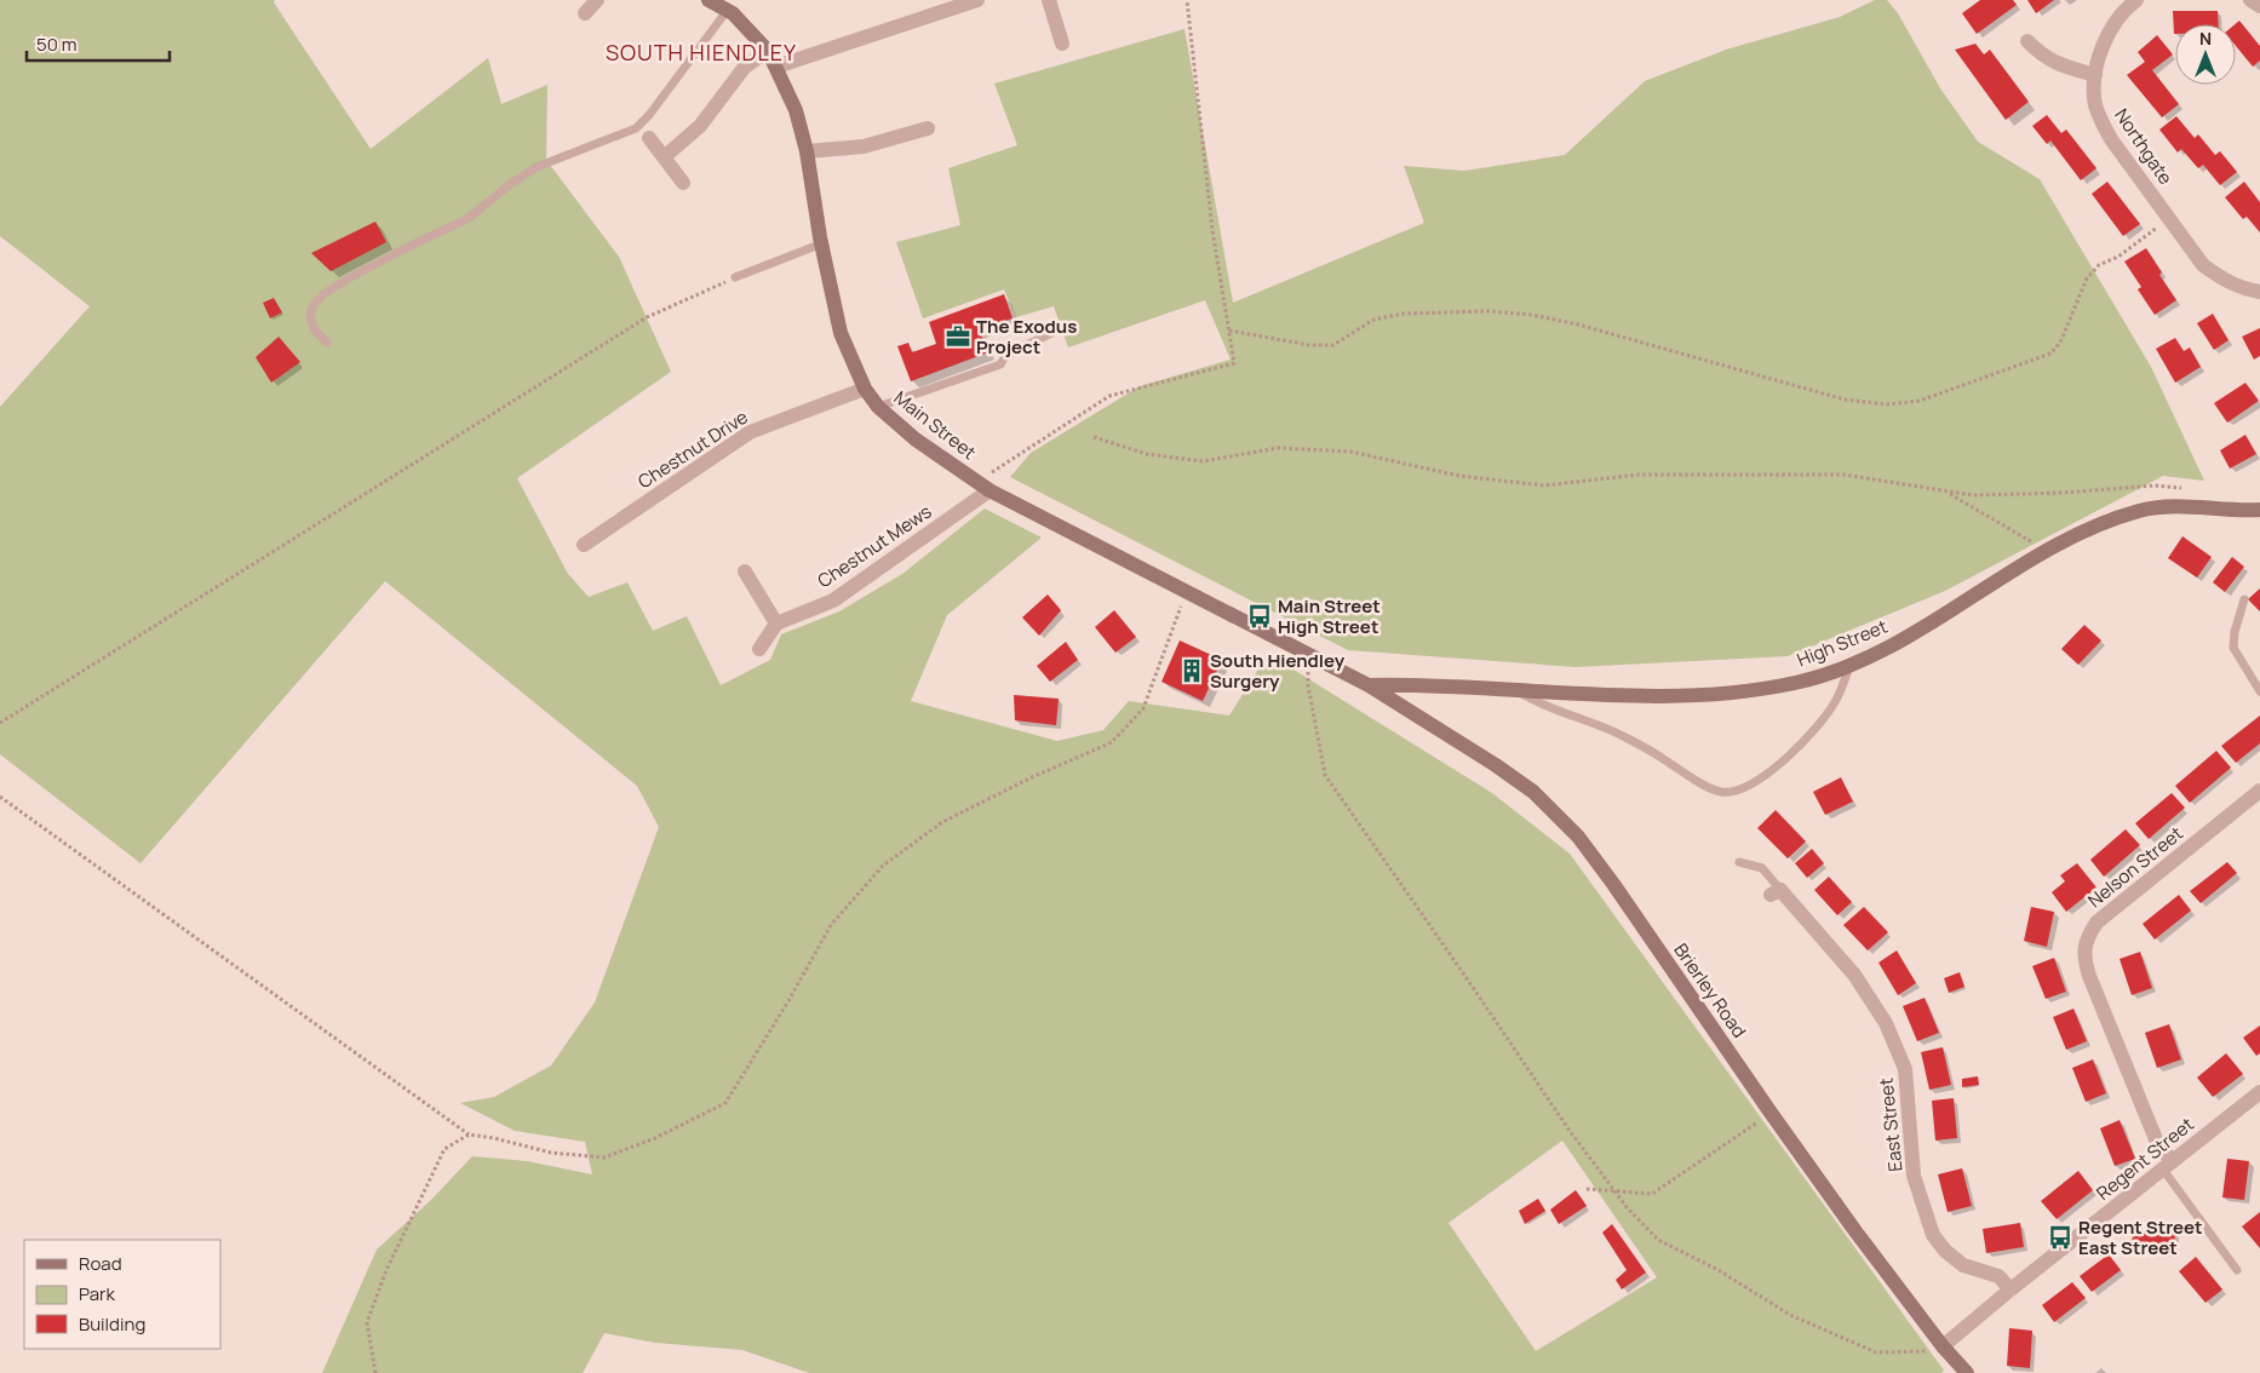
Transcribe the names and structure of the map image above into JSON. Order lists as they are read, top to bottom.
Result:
{
  "streets": {
    "street": [
      "Northgate",
      "Main Street",
      "Chestnut Drive",
      "Chestnut Mews",
      "High Street",
      "Nelson Street",
      "Brierley Road",
      "East Street",
      "Regent Street"
    ]
  },
  "crossings": [
    ["Main Street", "Chestnut Drive"],
    ["Main Street", "Chestnut Mews"],
    ["Main Street", "High Street"],
    ["Main Street", "Brierley Road"],
    ["High Street", "Brierley Road"],
    ["Nelson Street", "Regent Street"],
    ["Brierley Road", "Regent Street"],
    ["East Street", "Regent Street"]
  ],
  "districts": ["SOUTH HIENDLEY"],
  "places": {
    "office": ["The Exodus Project"],
    "bus stop": ["Main Street High Street", "Regent Street East Street"],
    "building": ["South Hiendley Surgery"]
  },
  "legend": ["Road", "Park", "Building"],
  "scale_bar": "50 m",
  "north": "top"
}
